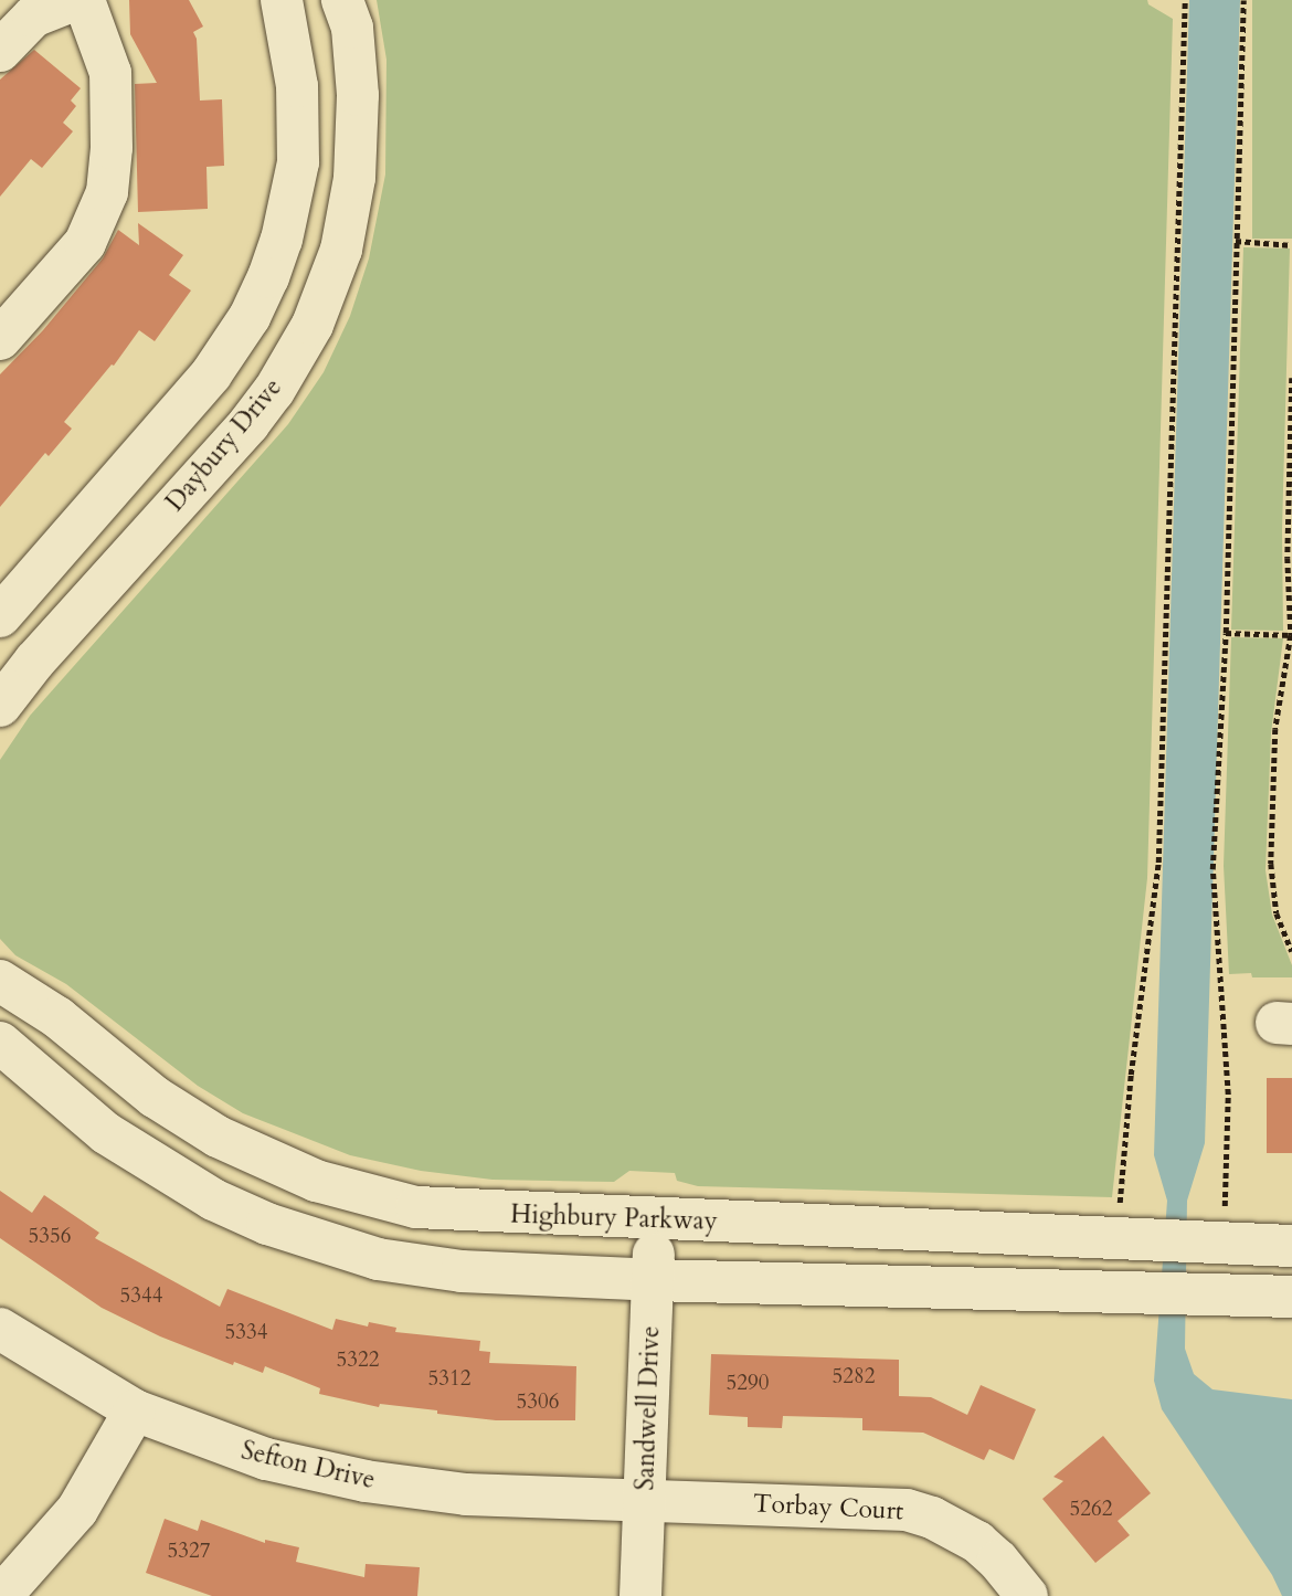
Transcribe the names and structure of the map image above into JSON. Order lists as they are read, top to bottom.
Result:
{
  "streets": {
    "street": [
      "Daybury Drive",
      "Highbury Parkway",
      "Sandwell Drive",
      "Sefton Drive",
      "Torbay Court"
    ]
  },
  "crossings": [
    ["Highbury Parkway", "Sandwell Drive"],
    ["Sandwell Drive", "Sefton Drive"],
    ["Sandwell Drive", "Torbay Court"],
    ["Sefton Drive", "Torbay Court"]
  ],
  "house_numbers": [
    "5356",
    "5344",
    "5334",
    "5322",
    "5282",
    "5312",
    "5290",
    "5306",
    "5262",
    "5327"
  ]
}
